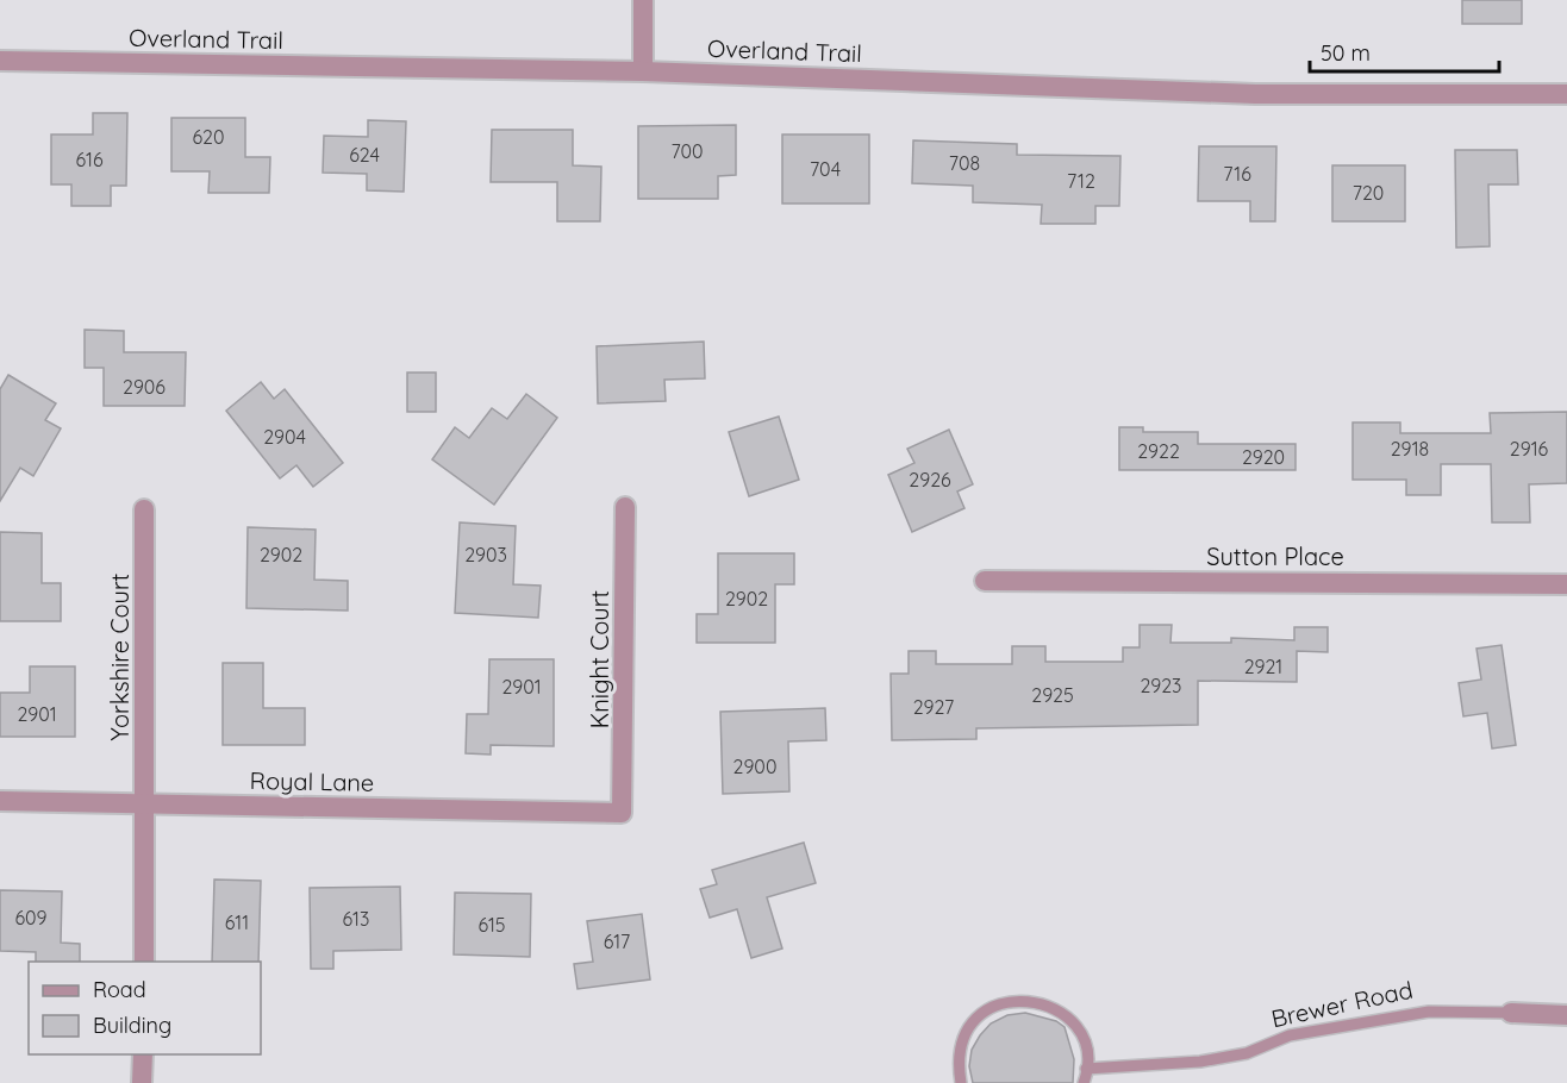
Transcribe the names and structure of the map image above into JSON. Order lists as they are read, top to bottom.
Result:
{
  "streets": {
    "street": [
      "Overland Trail",
      "Sutton Place",
      "Yorkshire Court",
      "Knight Court",
      "Royal Lane",
      "Brewer Road"
    ]
  },
  "crossings": [
    ["Yorkshire Court", "Royal Lane"],
    ["Knight Court", "Royal Lane"]
  ],
  "house_numbers": [
    "620",
    "700",
    "624",
    "616",
    "708",
    "704",
    "716",
    "712",
    "720",
    "2906",
    "2904",
    "2918",
    "2916",
    "2922",
    "2920",
    "2926",
    "2902",
    "2903",
    "2902",
    "2921",
    "2923",
    "2901",
    "2925",
    "2927",
    "2901",
    "2900",
    "609",
    "613",
    "611",
    "615",
    "617"
  ],
  "legend": ["Road", "Building"],
  "scale_bar": "50 m"
}
